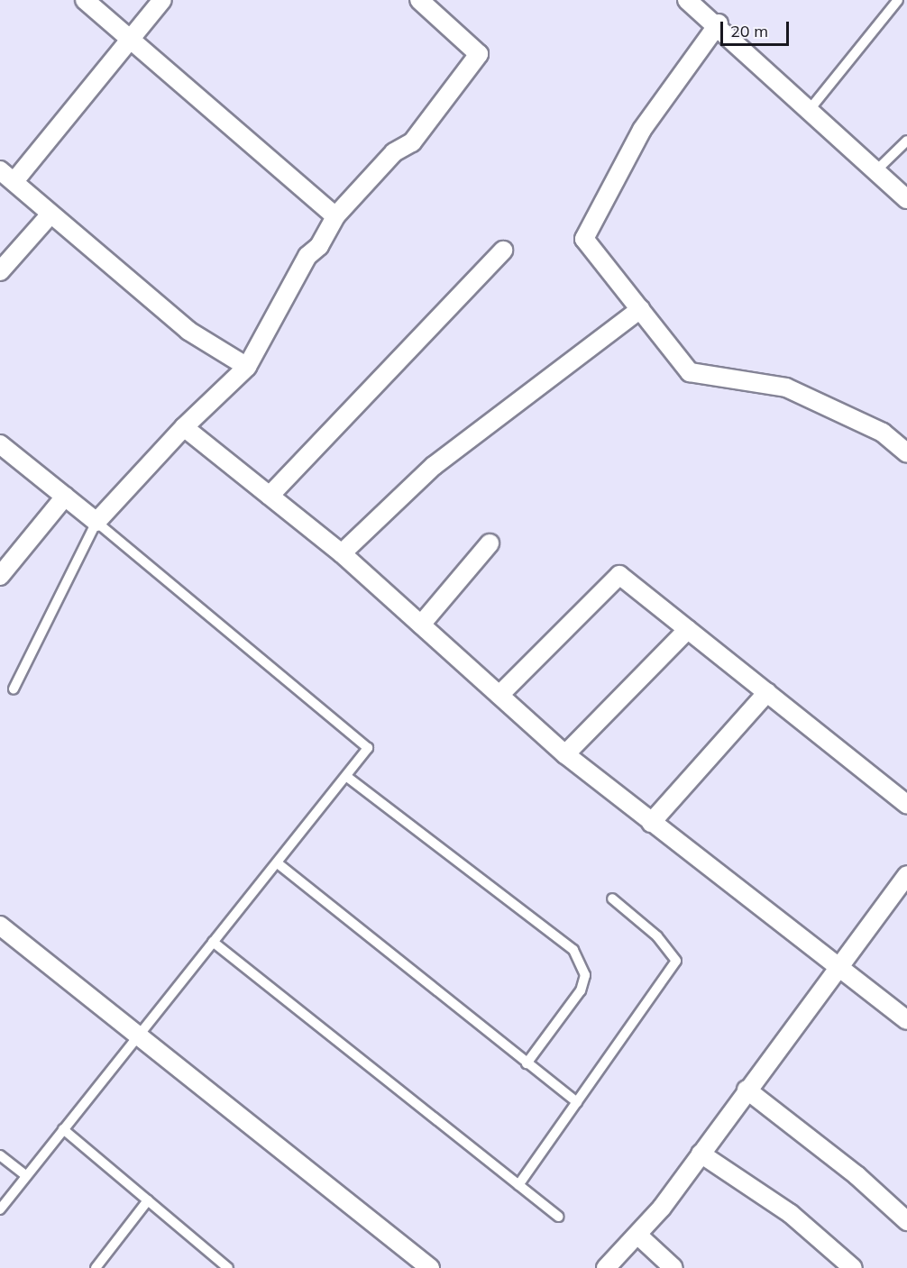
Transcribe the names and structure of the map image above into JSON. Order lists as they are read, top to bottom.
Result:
{
  "scale_bar": "20 m"
}
